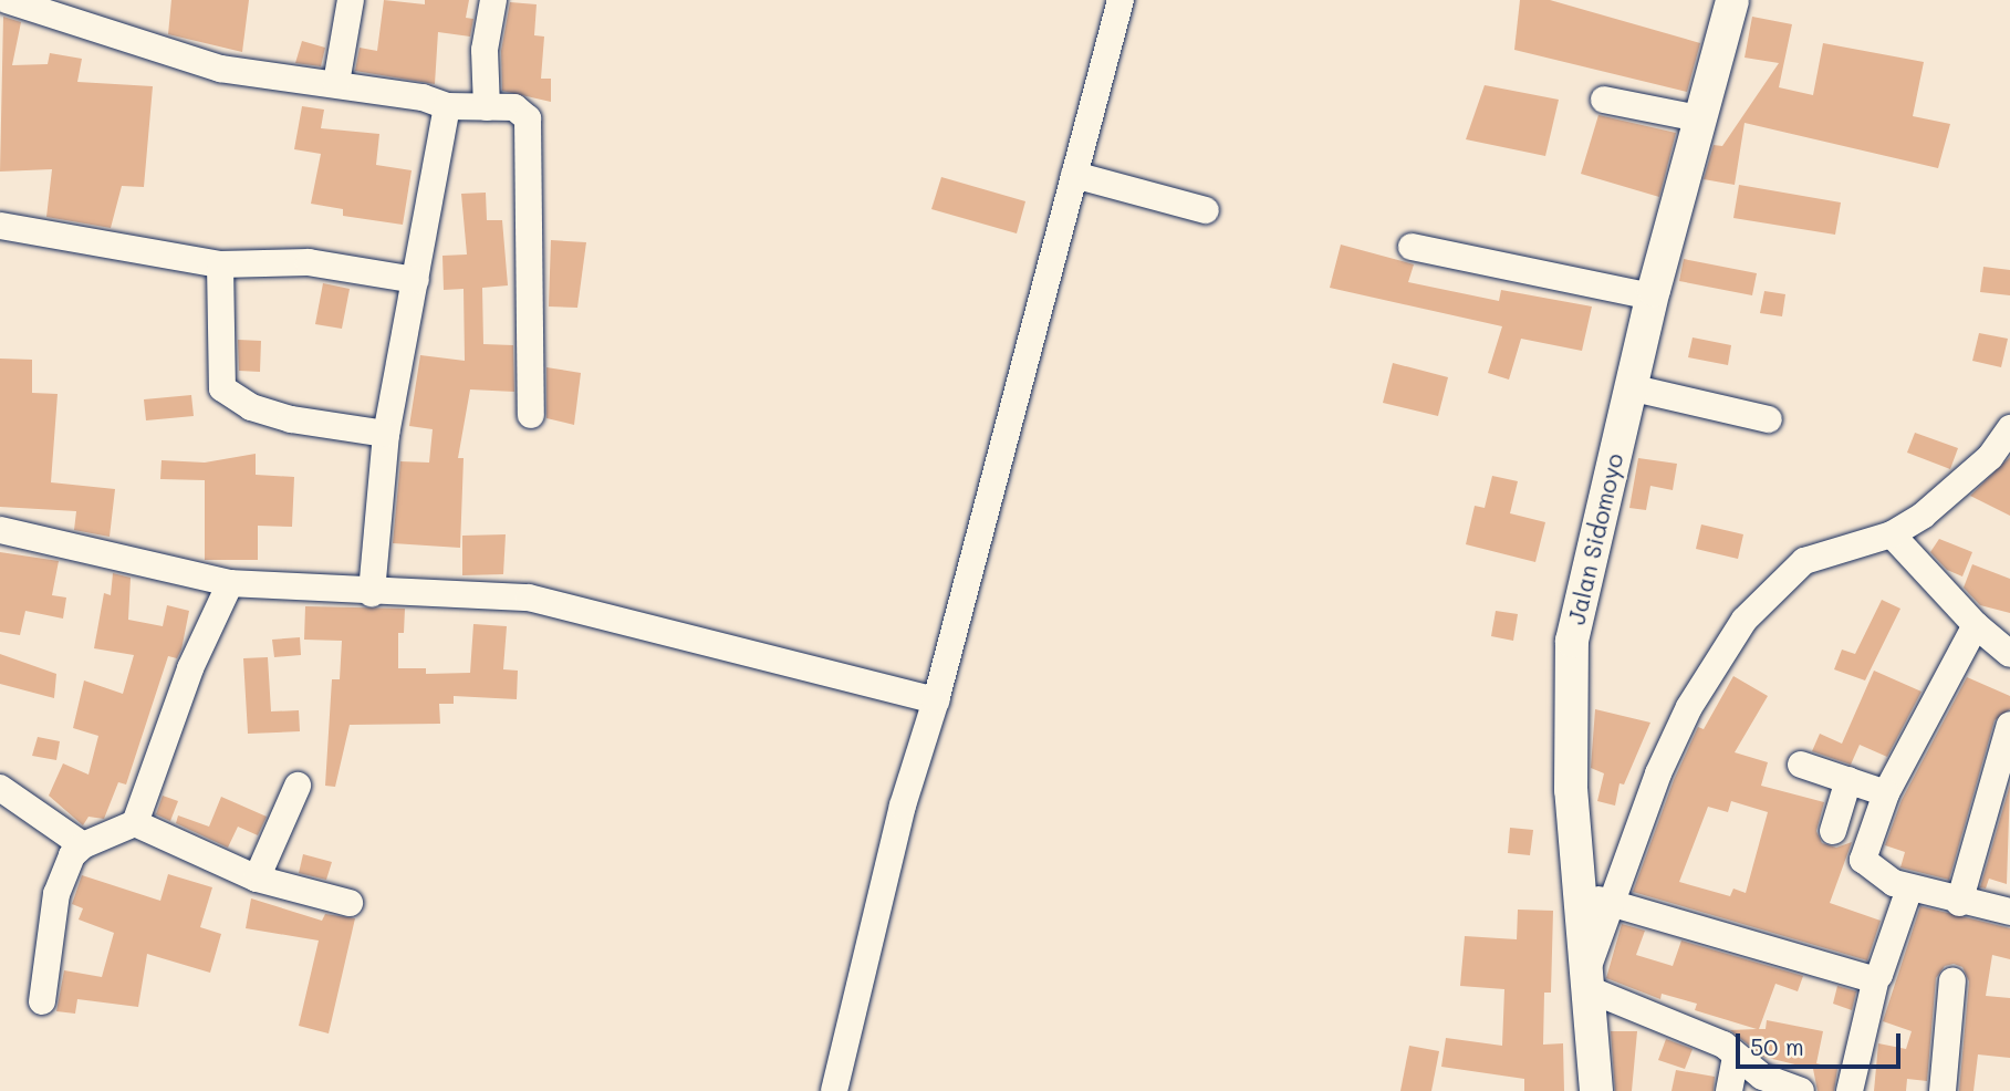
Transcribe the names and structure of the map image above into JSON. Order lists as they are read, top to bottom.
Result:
{
  "streets": {
    "main road": ["Jalan Sidomoyo"]
  },
  "scale_bar": "50 m"
}
